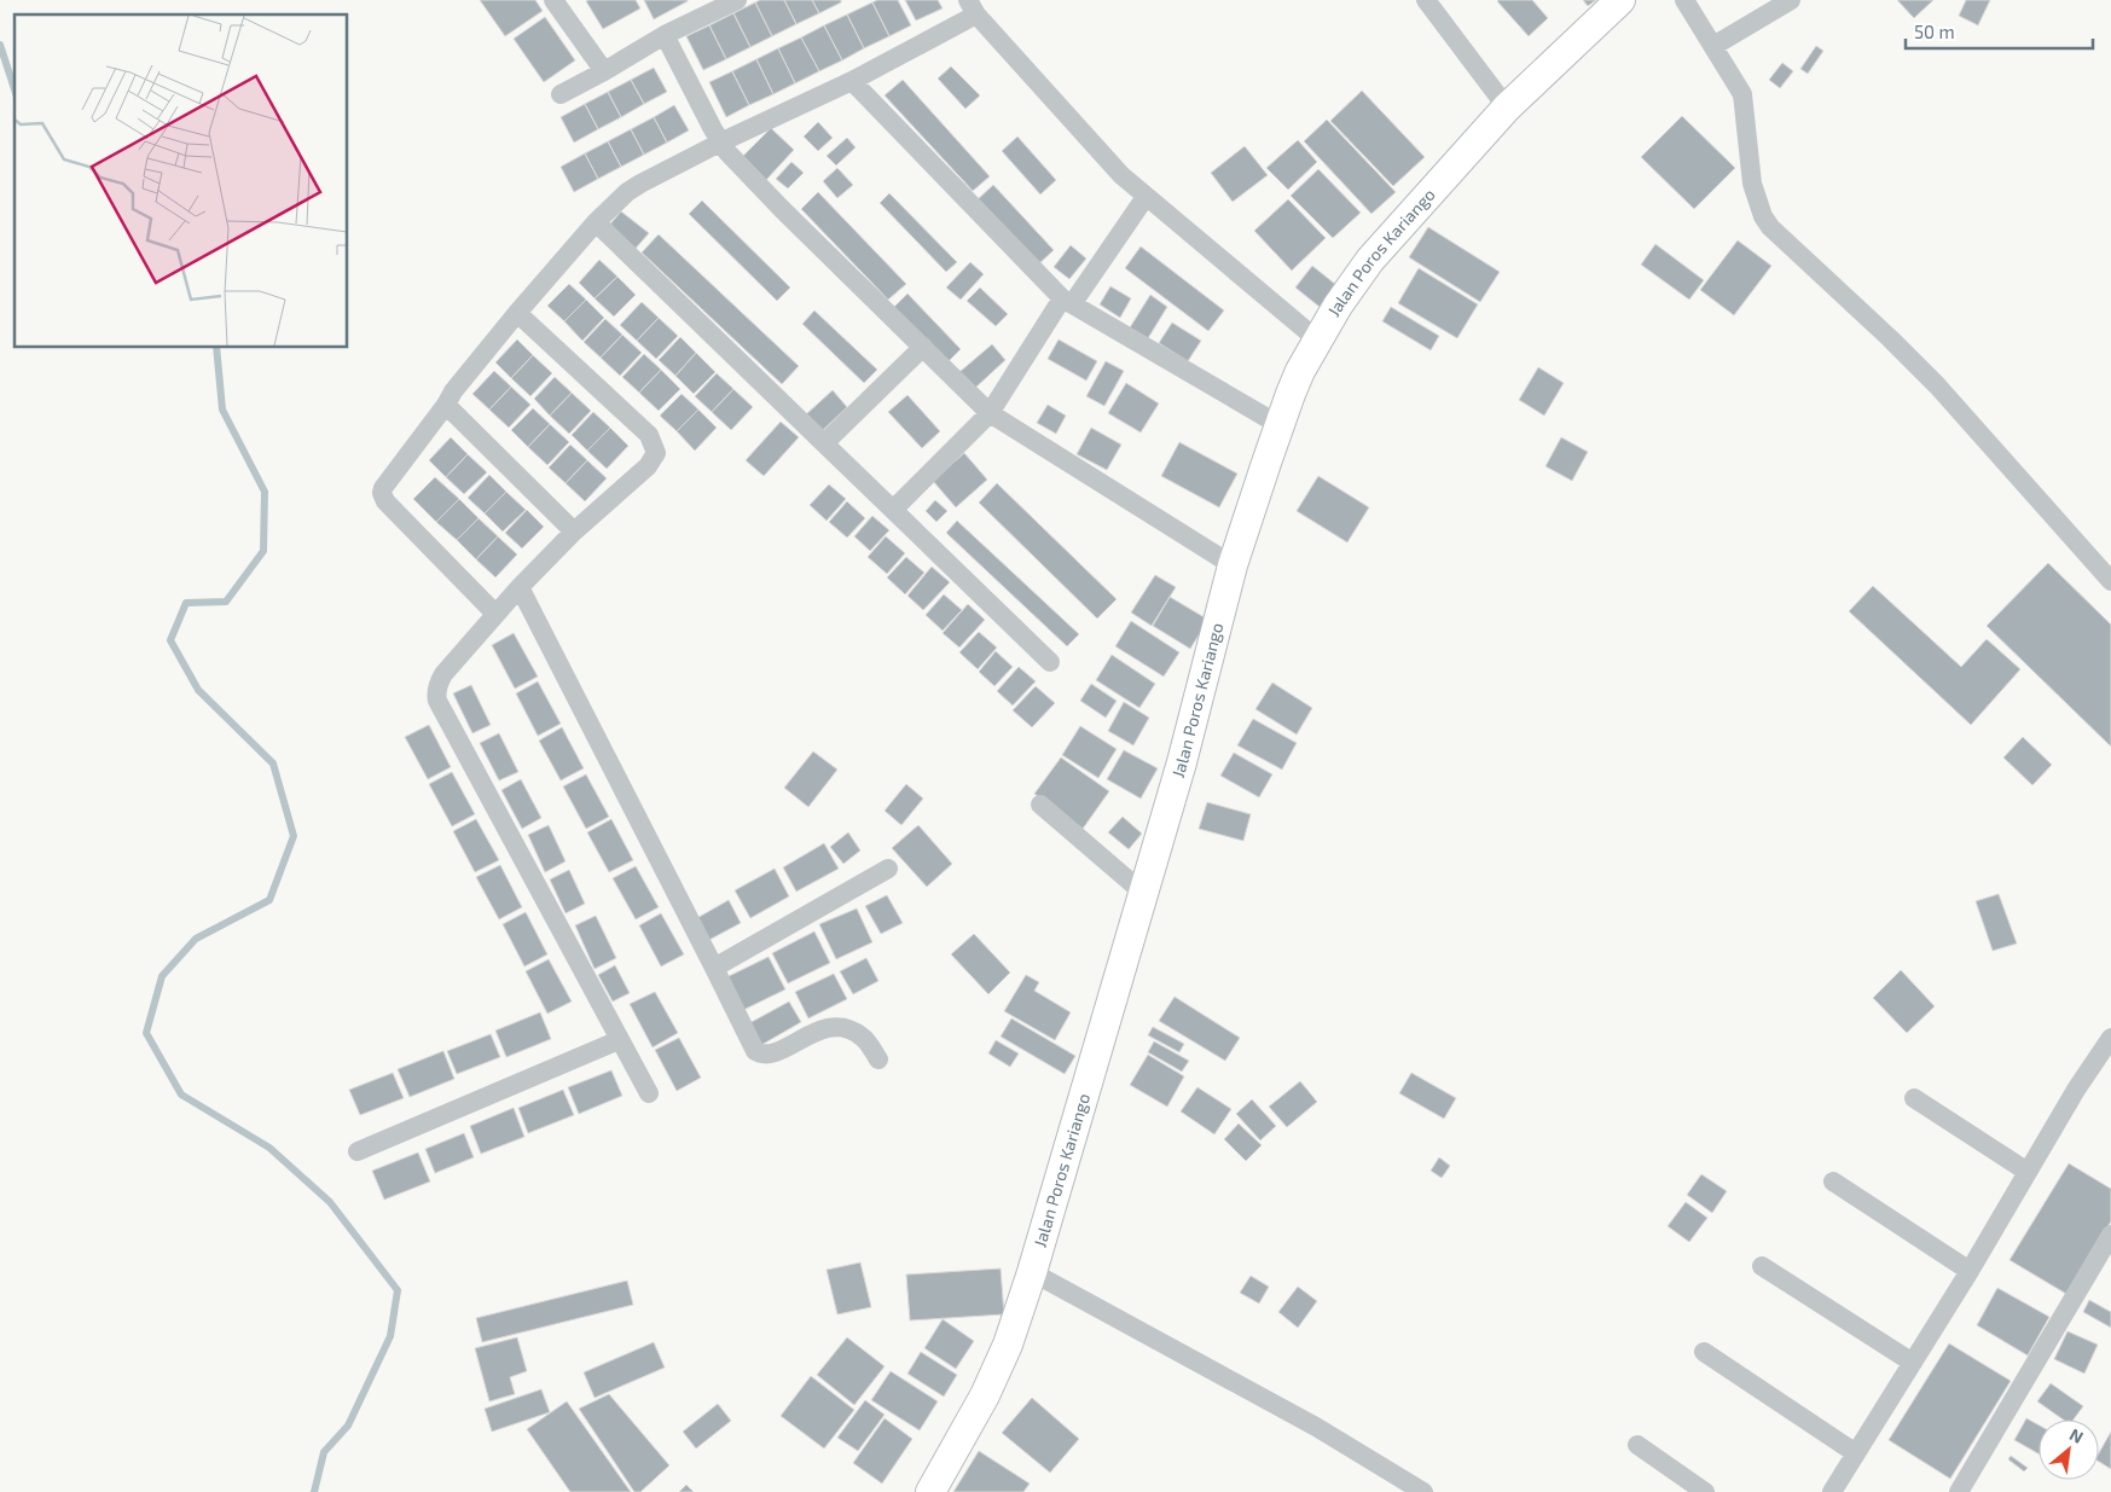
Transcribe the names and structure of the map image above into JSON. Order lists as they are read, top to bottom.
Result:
{
  "streets": {
    "main road": ["Jalan Poros Kariango"]
  },
  "scale_bar": "50 m",
  "north": "top right"
}
